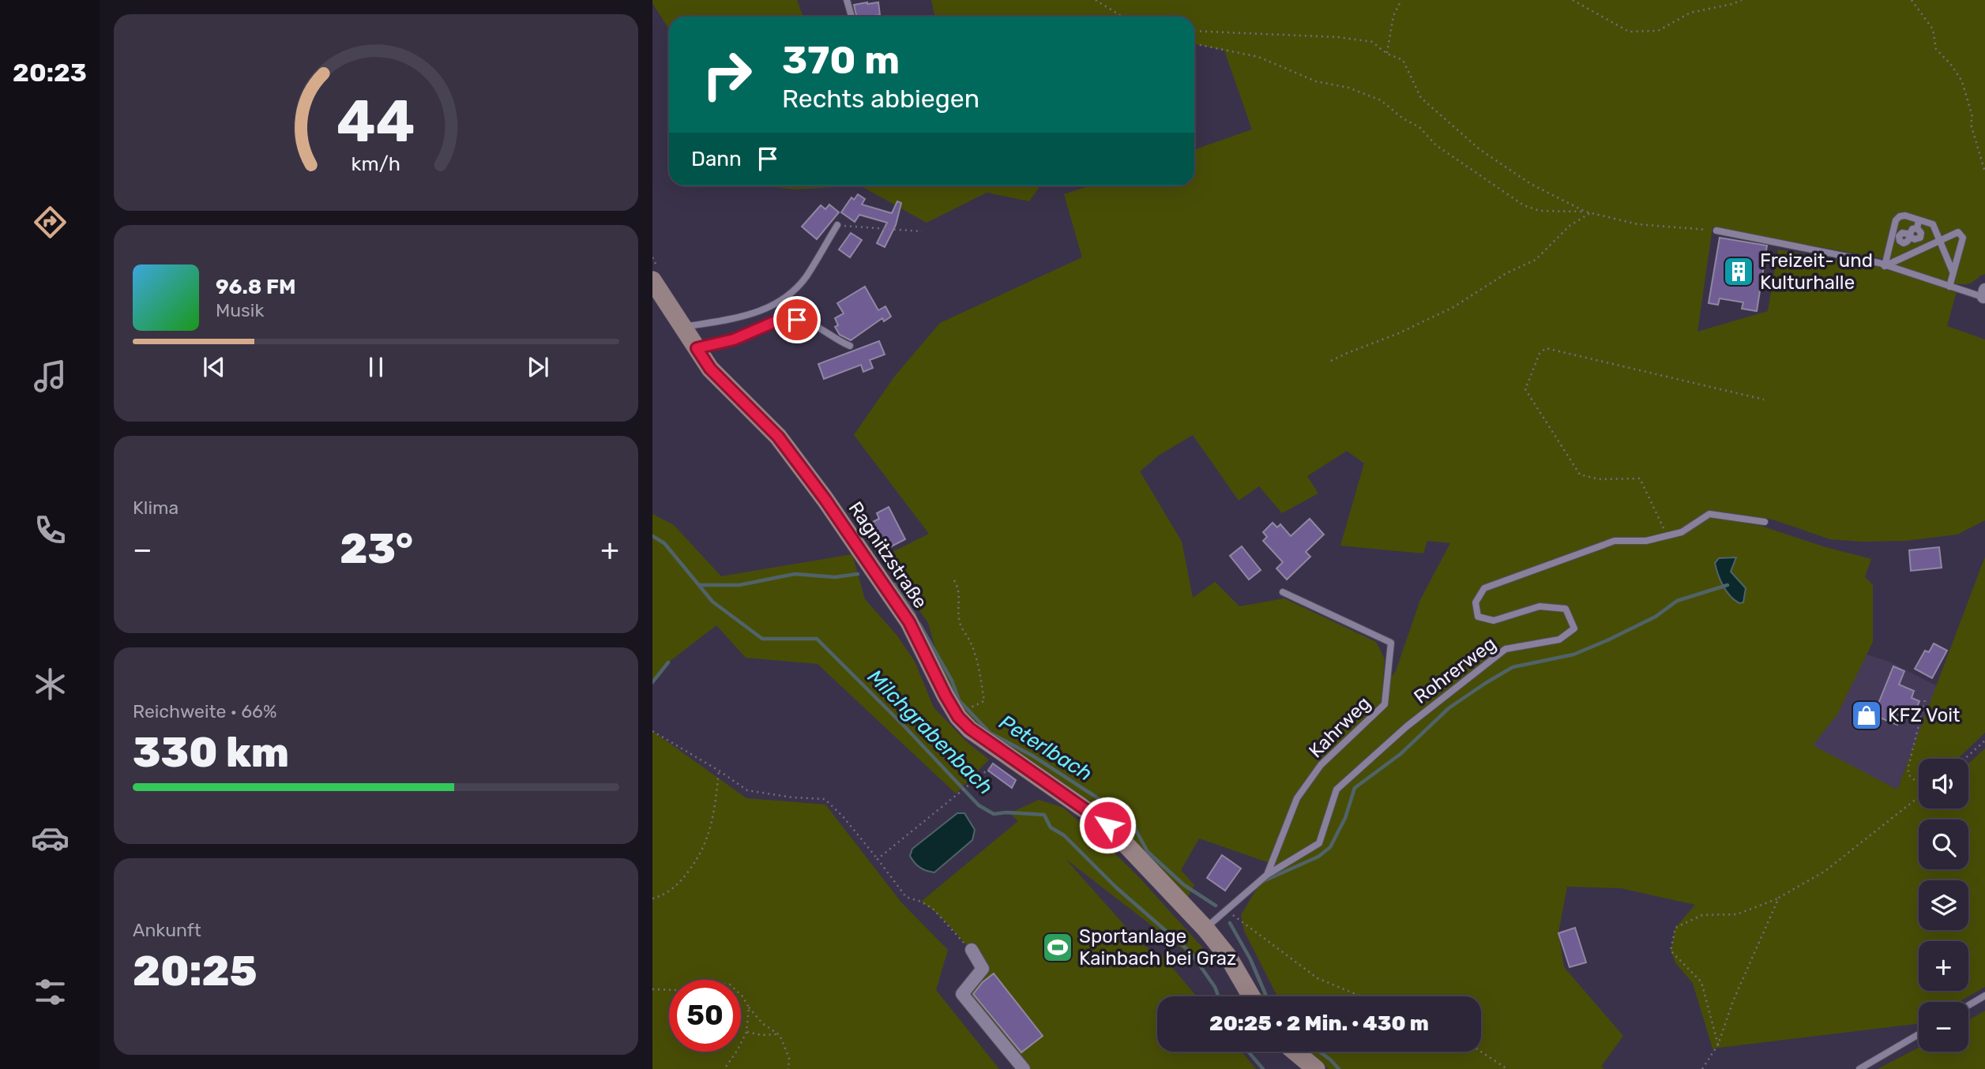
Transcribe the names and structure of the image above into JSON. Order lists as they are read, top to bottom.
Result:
{
  "streets": {
    "main road": ["Ragnitzstraße"],
    "lane": ["Rohrerweg", "Kahrweg"]
  },
  "crossings": [
    ["Ragnitzstraße", "Rohrerweg"],
    ["Rohrerweg", "Kahrweg"]
  ],
  "water": ["Milchgrabenbach", "Peterlbach"],
  "places": {
    "building": ["Freizeit- und Kulturhalle"],
    "shop": ["KFZ Voit"],
    "sports": ["Sportanlage Kainbach bei Graz"]
  },
  "page": {
    "tabs": "20:23",
    "turn": ["370 m", "Rechts abbiegen"],
    "then": "Dann",
    "song": ["96.8 FM", "Musik"],
    "tile": [
      "Klima",
      ["Reichweite · 66%", "330 km"],
      ["Ankunft", "20:25"]
    ],
    "heat": ["−", "23°", "+"],
    "map_buttons": ["+", "−"],
    "limit": "50",
    "trip": "20:25 · 2 Min. · 430 m",
    "gauge": ["44", "km/h"]
  }
}
